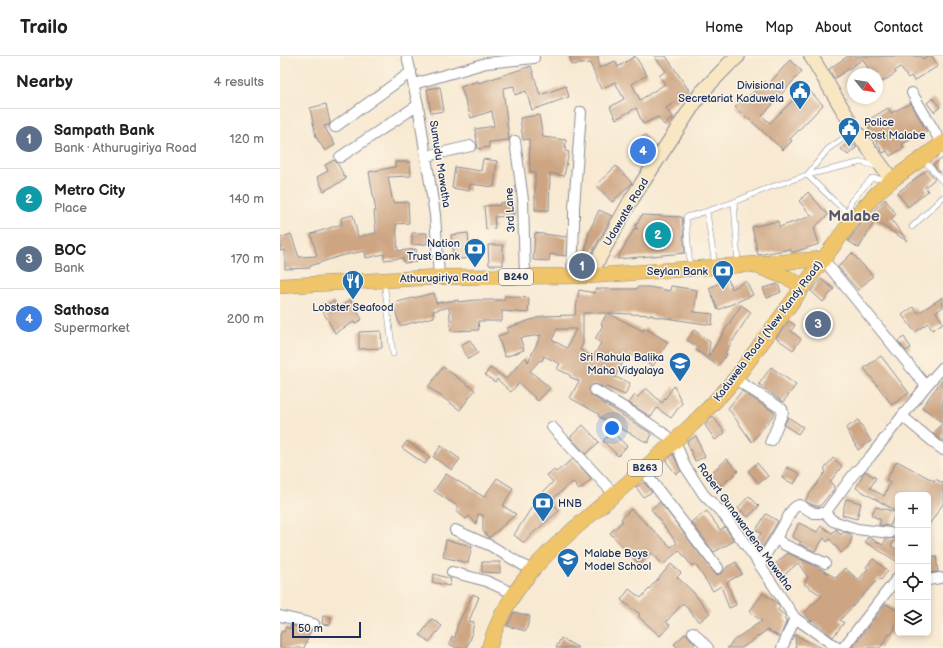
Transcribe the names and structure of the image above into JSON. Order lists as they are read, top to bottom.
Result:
{
  "streets": {
    "main road": [
      "B240",
      "Athurugiriya Road",
      "Kaduwela Road (New Kandy Road)",
      "B263"
    ],
    "street": [
      "Sumudu Mawatha",
      "3rd Lane",
      "Udawatte Road",
      "Robert Gunawardena Mawatha"
    ]
  },
  "crossings": [
    ["Sumudu Mawatha", "Athurugiriya Road"],
    ["3rd Lane", "Athurugiriya Road"],
    ["Udawatte Road", "Athurugiriya Road"],
    ["Athurugiriya Road", "Kaduwela Road (New Kandy Road)"],
    ["Kaduwela Road (New Kandy Road)", "Robert Gunawardena Mawatha"]
  ],
  "districts": ["Malabe"],
  "places": {
    "public building": ["Divisional Secretariat Kaduwela", "Police Post Malabe"],
    "bank": ["Nation Trust Bank", "Seylan Bank", "HNB"],
    "restaurant": ["Lobster Seafood"],
    "school or university": ["Sri Rahula Balika Maha Vidyalaya", "Malabe Boys Model School"]
  },
  "scale_bar": "50 m",
  "north": "bottom right",
  "page": {
    "header": "Trailo",
    "nav": [
      "Home",
      "Map",
      "About",
      "Contact"
    ],
    "heading": ["Nearby", "4 results"],
    "list": [
      {
        "mark": "1",
        "name": "Sampath Bank",
        "note": "Bank · Athurugiriya Road",
        "value": "120 m"
      },
      {
        "mark": "2",
        "name": "Metro City",
        "note": "Place",
        "value": "140 m"
      },
      {
        "mark": "3",
        "name": "BOC",
        "note": "Bank",
        "value": "170 m"
      },
      {
        "mark": "4",
        "name": "Sathosa",
        "note": "Supermarket",
        "value": "200 m"
      }
    ],
    "pins": [
      "4",
      "2",
      "1",
      "3"
    ],
    "map_buttons": ["+", "−"],
    "scale": "50 m"
  }
}
